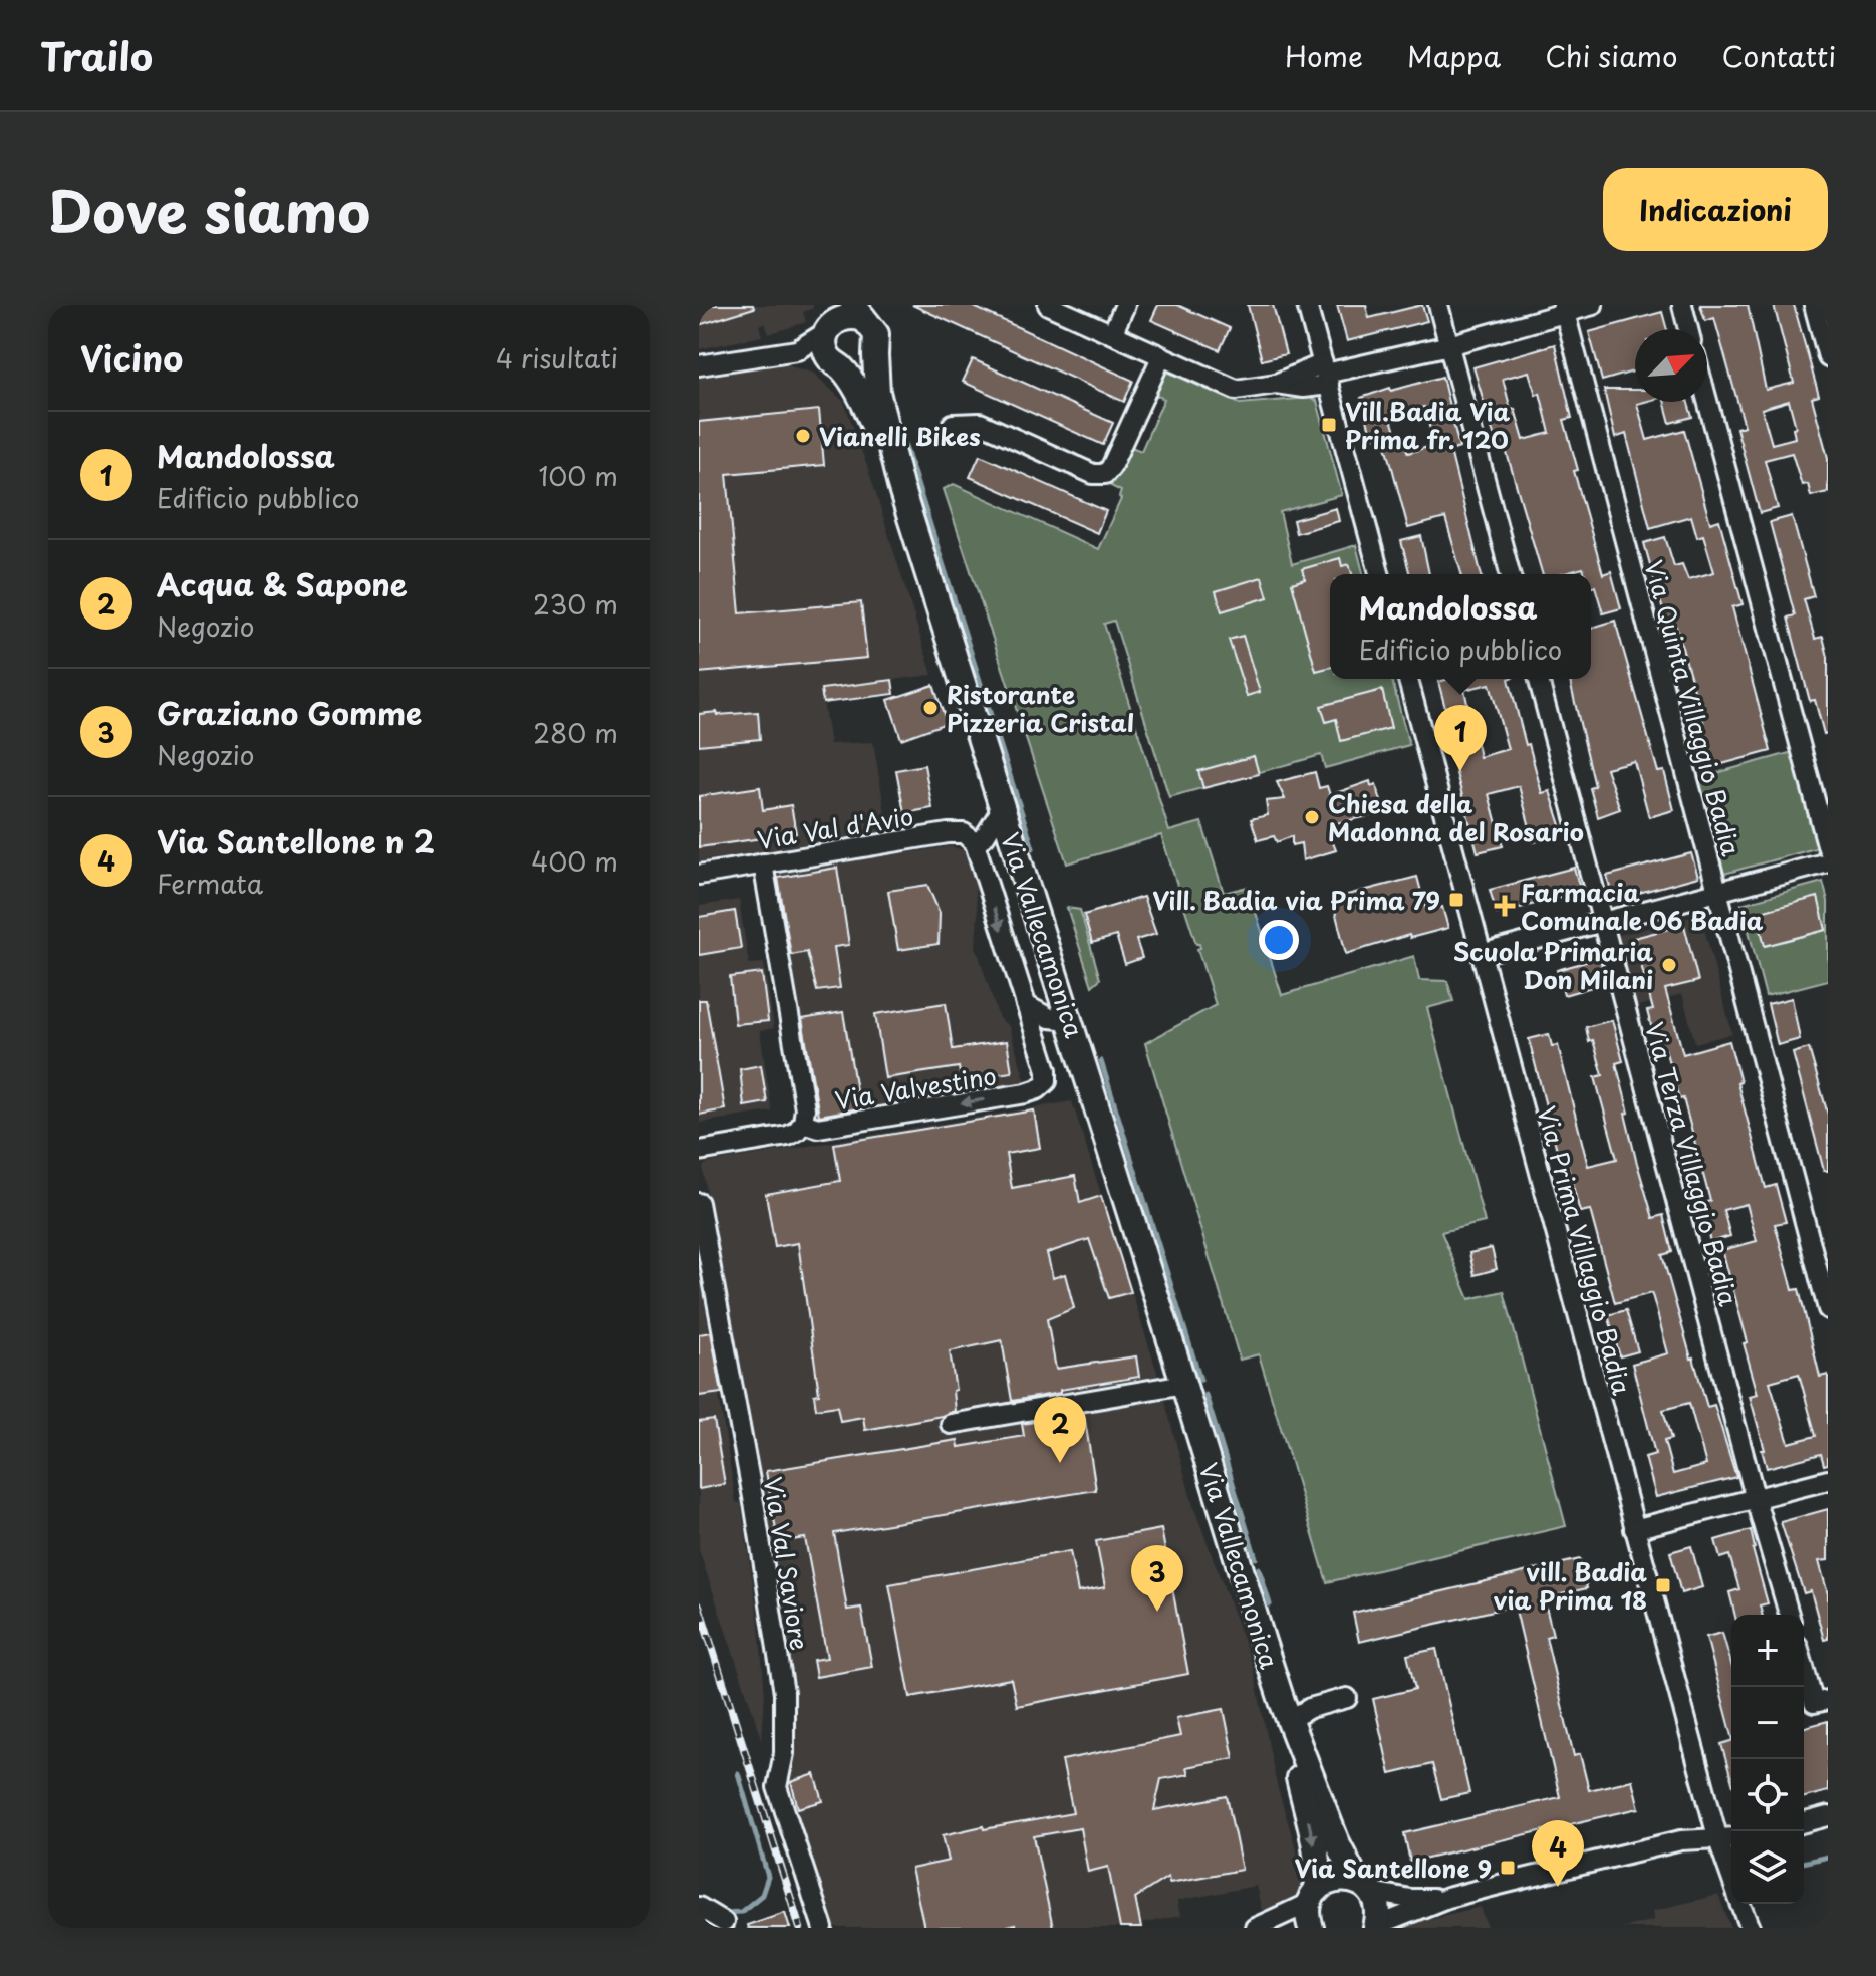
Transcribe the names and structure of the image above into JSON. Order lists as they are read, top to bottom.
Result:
{
  "streets": {
    "main road": ["Via Vallecamonica"],
    "street": [
      "Via Quinta Villaggio Badia",
      "Via Val d'Avio",
      "Via Valvestino",
      "Via Terza Villaggio Badia",
      "Via Prima Villaggio Badia",
      "Via Val Saviore"
    ]
  },
  "places": {
    "transit": [
      "Vill.Badia Via Prima fr. 120",
      "Vill. Badia via Prima 79",
      "vill. Badia via Prima 18",
      "Via Santellone 9"
    ],
    "other": [
      "Vianelli Bikes",
      "Ristorante Pizzeria Cristal",
      "Chiesa della Madonna del Rosario",
      "Scuola Primaria Don Milani"
    ],
    "health": ["Farmacia Comunale 06 Badia"]
  },
  "north": "top right",
  "page": {
    "header": "Trailo",
    "nav": [
      "Home",
      "Mappa",
      "Chi siamo",
      "Contatti"
    ],
    "title": "Dove siamo",
    "buttons": "Indicazioni",
    "heading": ["Vicino", "4 risultati"],
    "list": [
      {
        "mark": "1",
        "name": "Mandolossa",
        "note": "Edificio pubblico",
        "value": "100 m"
      },
      {
        "mark": "2",
        "name": "Acqua & Sapone",
        "note": "Negozio",
        "value": "230 m"
      },
      {
        "mark": "3",
        "name": "Graziano Gomme",
        "note": "Negozio",
        "value": "280 m"
      },
      {
        "mark": "4",
        "name": "Via Santellone n 2",
        "note": "Fermata",
        "value": "400 m"
      }
    ],
    "popup": ["Mandolossa", "Edificio pubblico"],
    "pins": [
      "1",
      "2",
      "3",
      "4"
    ],
    "map_buttons": ["+", "−"]
  }
}
